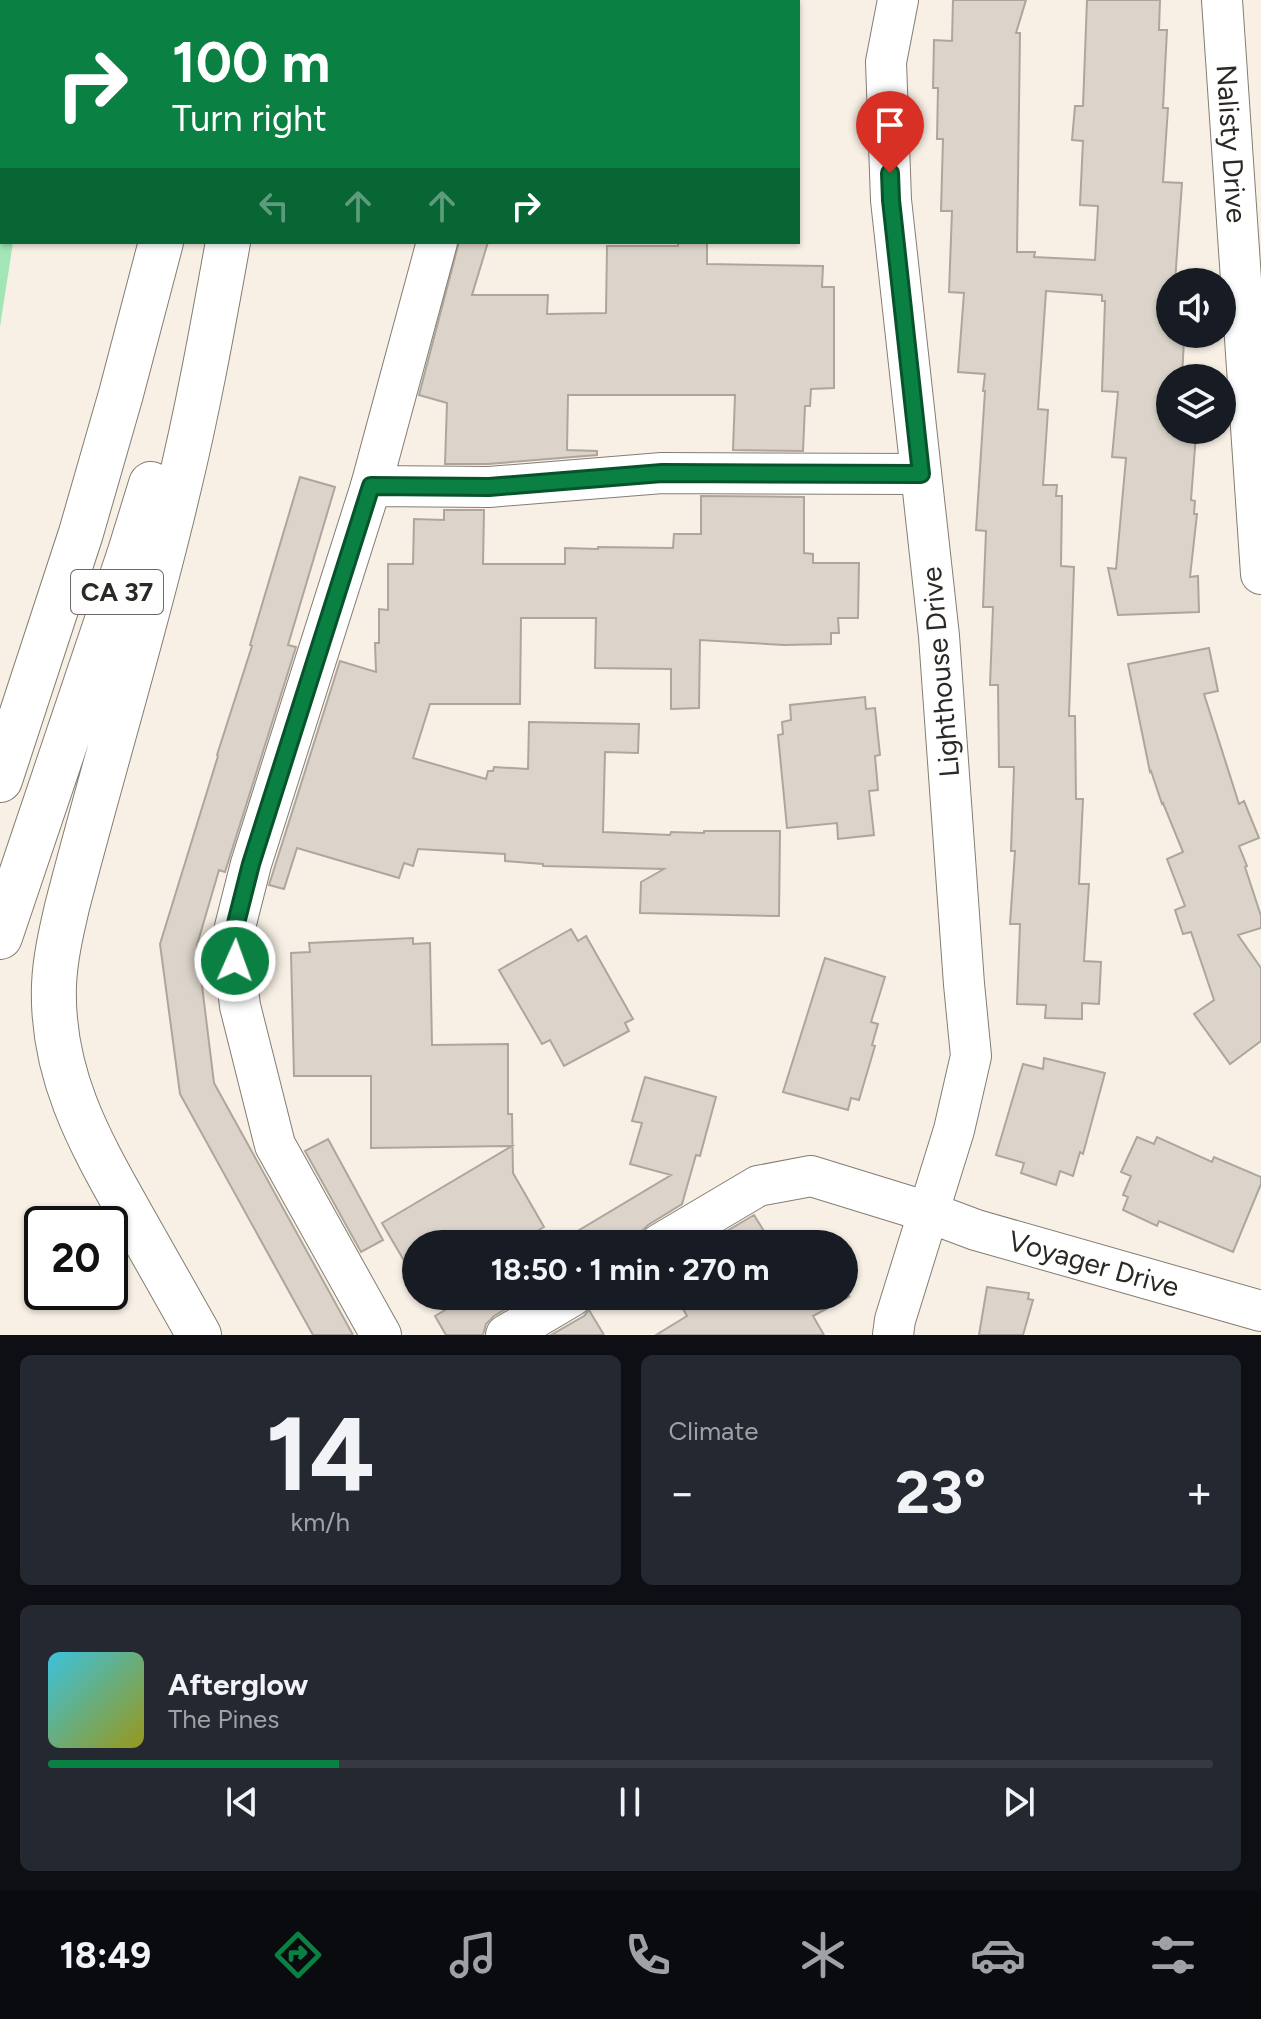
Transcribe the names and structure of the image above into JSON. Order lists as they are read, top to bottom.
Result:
{
  "streets": {
    "highway": ["CA 37"],
    "street": ["Nalisty Drive", "Lighthouse Drive", "Voyager Drive"]
  },
  "crossings": [
    ["Lighthouse Drive", "Voyager Drive"]
  ],
  "page": {
    "turn": ["100 m", "Turn right"],
    "limit": "20",
    "trip": "18:50 · 1 min · 270 m",
    "tile": [
      ["14", "km/h"],
      "Climate"
    ],
    "heat": ["−", "23°", "+"],
    "song": ["Afterglow", "The Pines"],
    "tabs": "18:49"
  }
}
